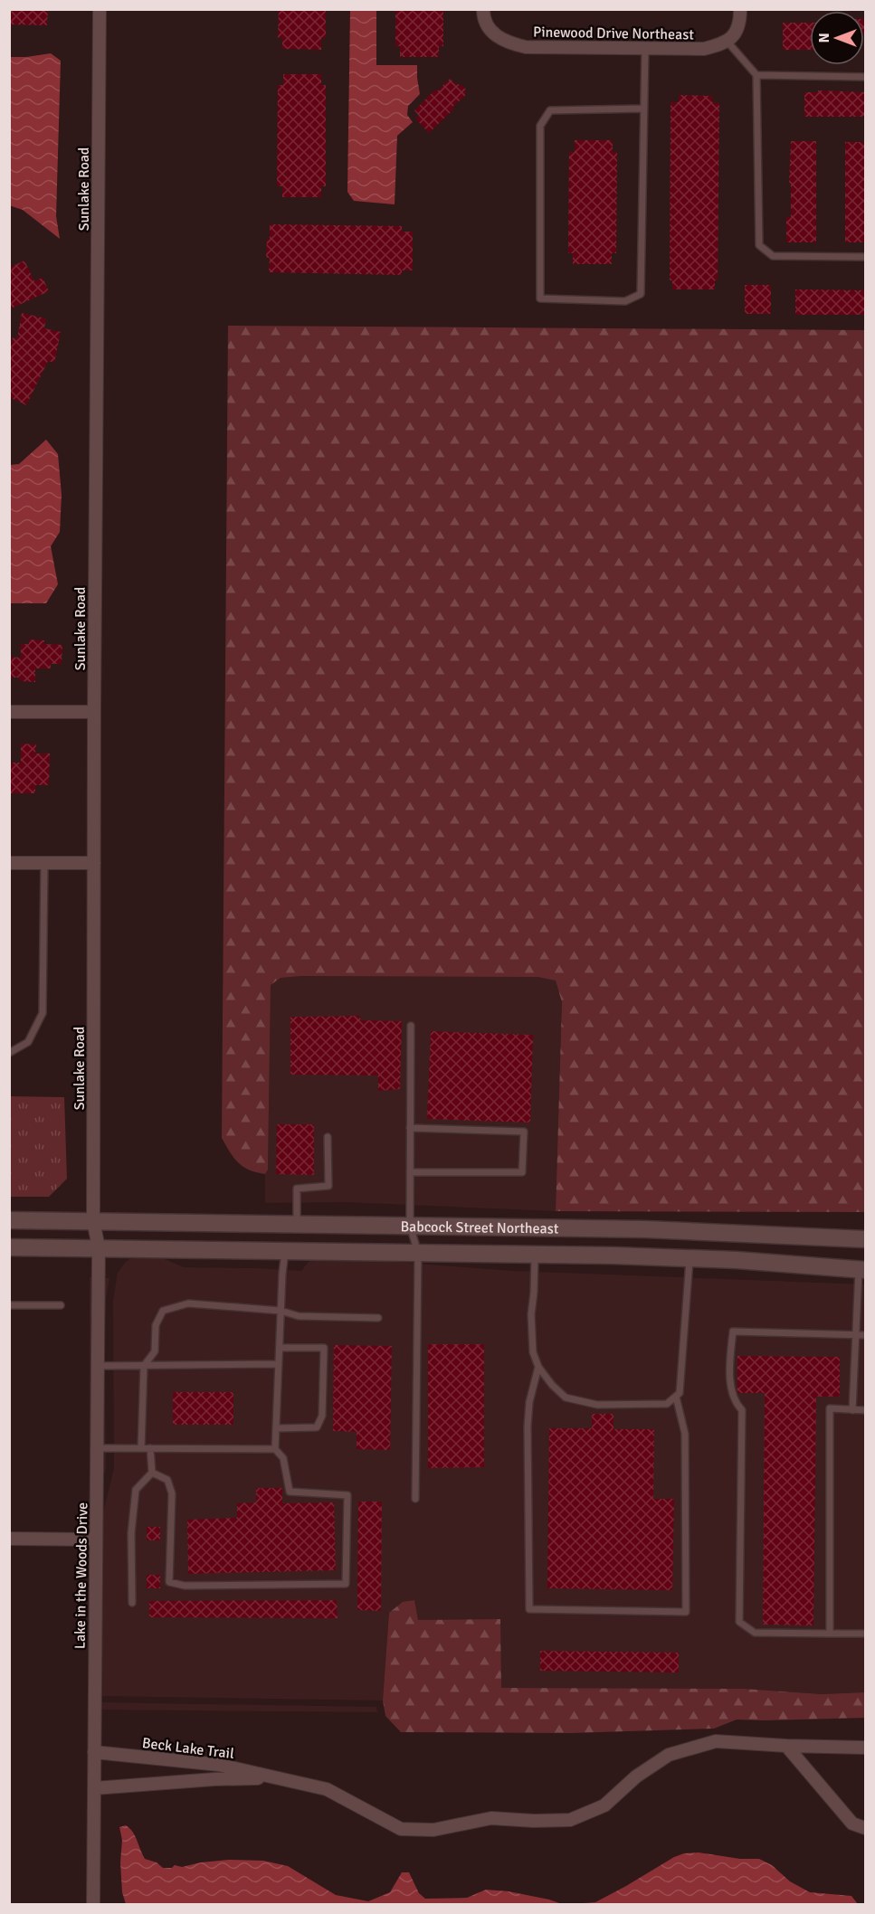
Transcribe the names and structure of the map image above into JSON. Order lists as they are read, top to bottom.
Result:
{
  "streets": {
    "main road": ["Babcock Street Northeast"],
    "street": [
      "Pinewood Drive Northeast",
      "Sunlake Road",
      "Lake in the Woods Drive",
      "Beck Lake Trail"
    ]
  },
  "crossings": [
    ["Sunlake Road", "Babcock Street Northeast"],
    ["Sunlake Road", "Lake in the Woods Drive"],
    ["Babcock Street Northeast", "Lake in the Woods Drive"],
    ["Lake in the Woods Drive", "Beck Lake Trail"]
  ],
  "north": "left"
}
